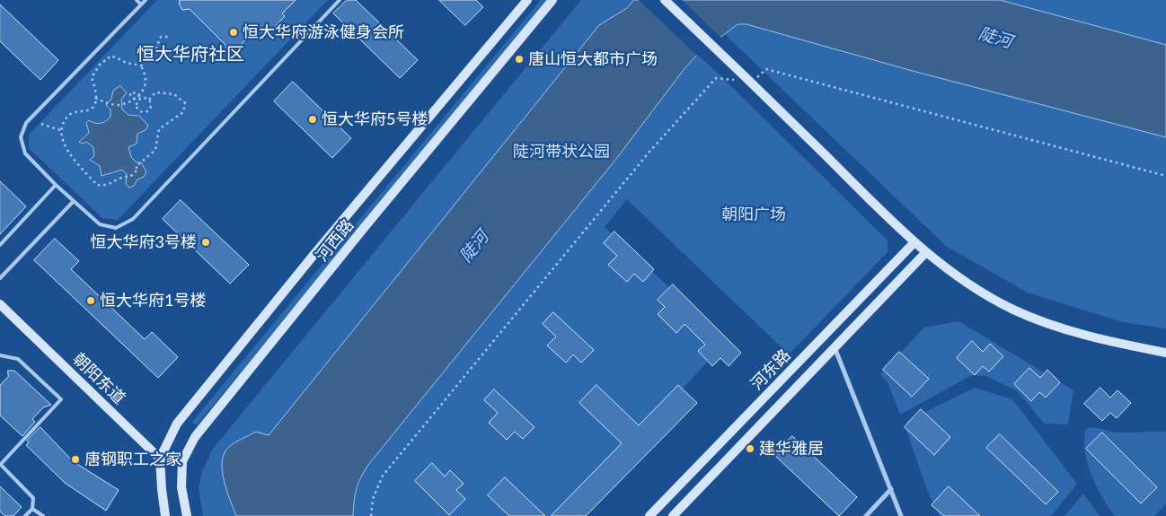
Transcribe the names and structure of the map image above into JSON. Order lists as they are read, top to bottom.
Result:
{
  "streets": {
    "street": ["河西路", "河东路", "朝阳东道"]
  },
  "crossings": [
    ["河西路", "朝阳东道"]
  ],
  "districts": ["恒大华府社区"],
  "water": ["陡河"],
  "parks": ["陡河带状公园", "朝阳广场"],
  "places": [
    "恒大华府游泳健身会所",
    "唐山恒大都市广场",
    "恒大华府5号楼",
    "恒大华府3号楼",
    "恒大华府1号楼",
    "建华雅居",
    "唐钢职工之家"
  ]
}
